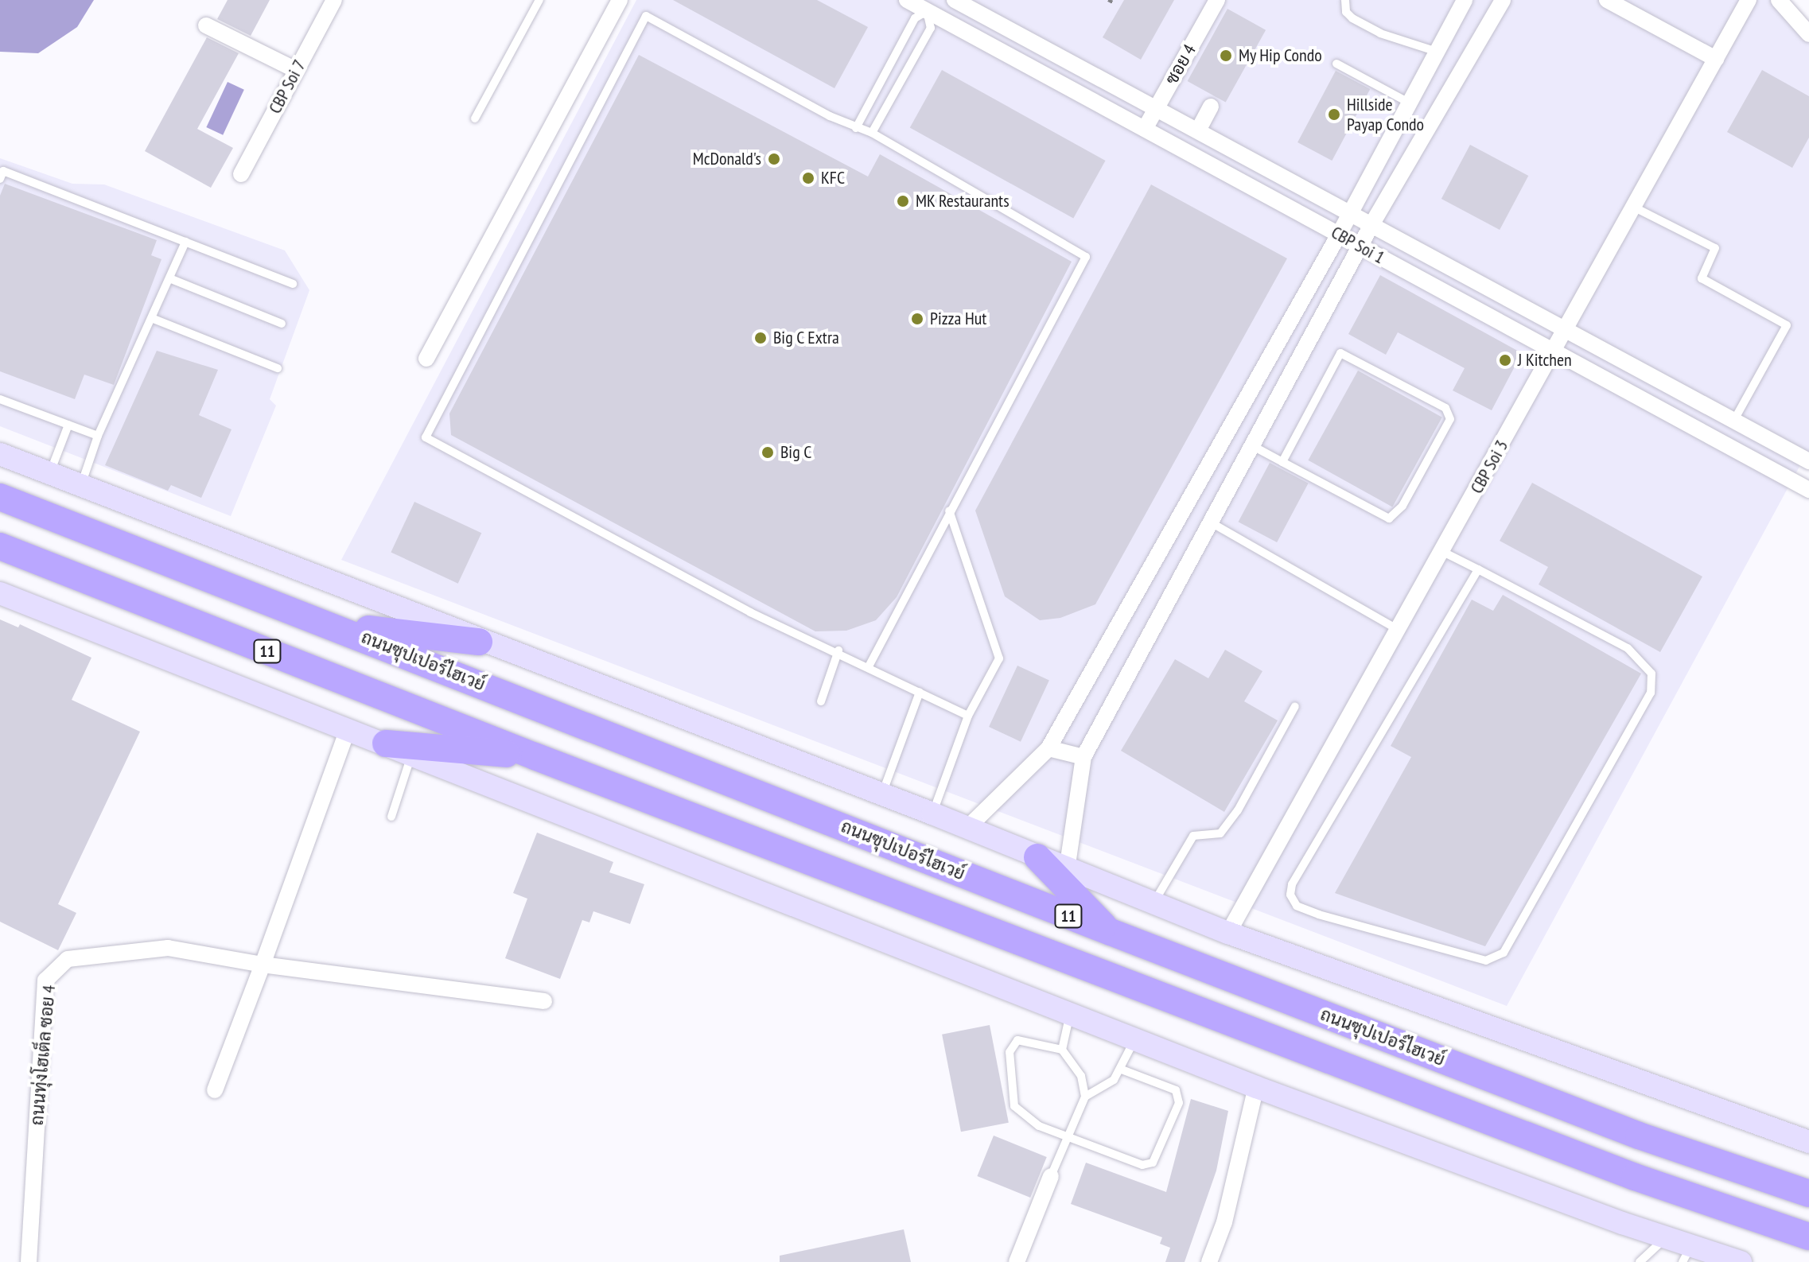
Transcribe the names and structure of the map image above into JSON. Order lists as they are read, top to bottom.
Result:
{
  "streets": {
    "highway": ["11", "ถนนซุปเปอร์ไฮเวย์"],
    "street": [
      "ซอย 4",
      "CBP Soi 7",
      "CBP Soi 1",
      "CBP Soi 3",
      "ถนนทุ่งโฮเต็ล ซอย 4"
    ]
  },
  "crossings": [
    ["ซอย 4", "CBP Soi 1"],
    ["CBP Soi 1", "CBP Soi 3"]
  ],
  "places": [
    "My Hip Condo",
    "Hillside Payap Condo",
    "McDonald's",
    "KFC",
    "MK Restaurants",
    "Pizza Hut",
    "Big C Extra",
    "J Kitchen",
    "Big C"
  ]
}
